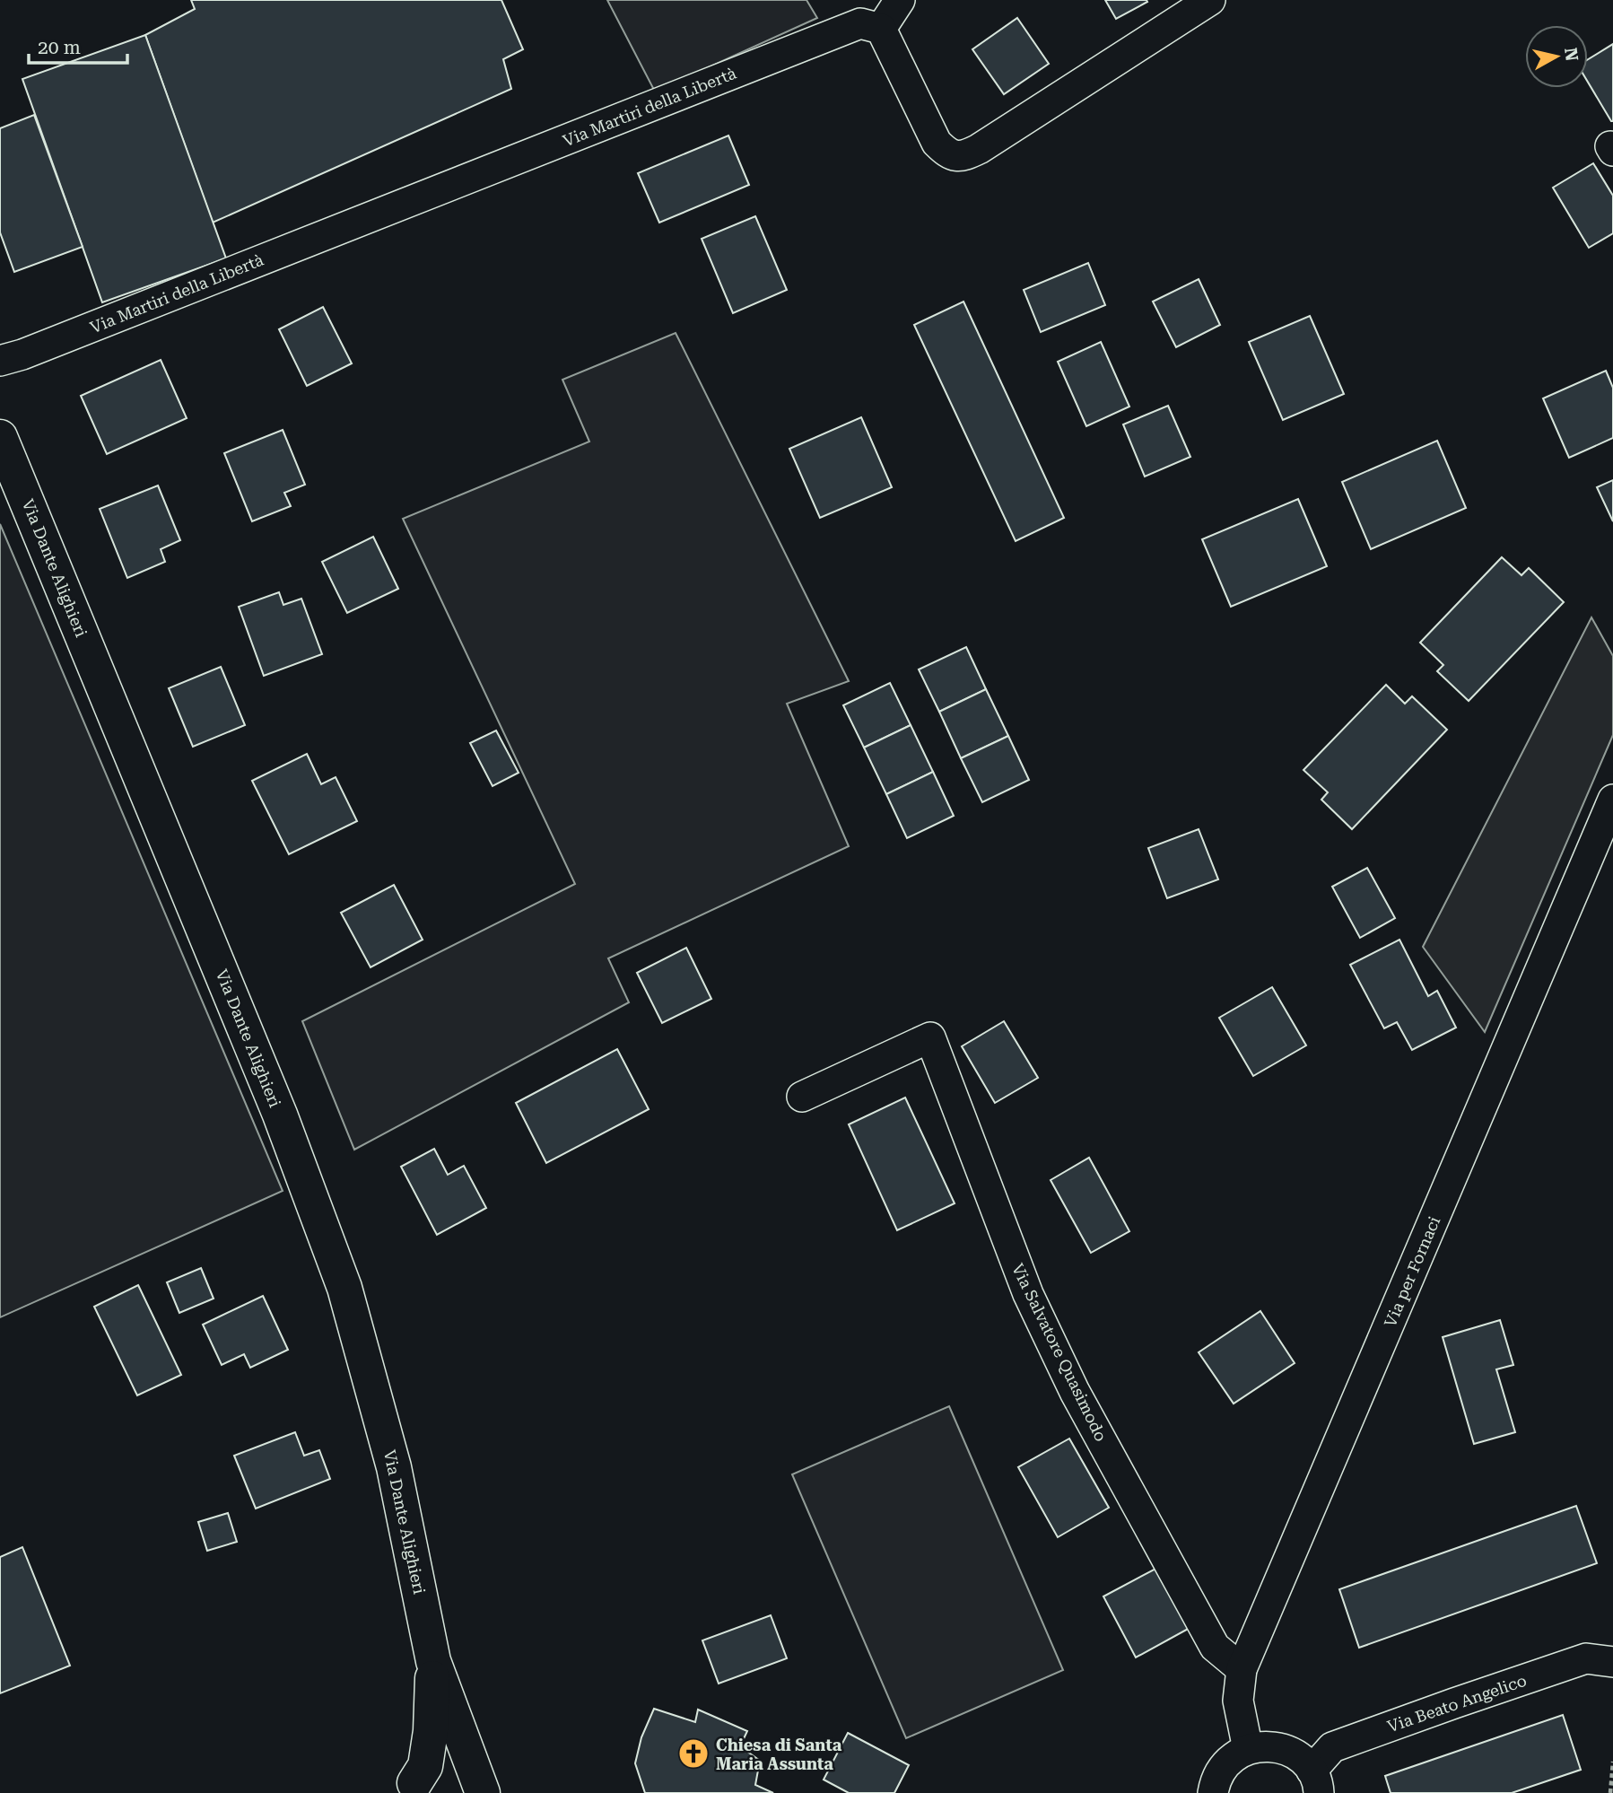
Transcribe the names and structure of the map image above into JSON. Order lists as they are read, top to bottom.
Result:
{
  "streets": {
    "street": [
      "Via Martiri della Libertà",
      "Via Dante Alighieri",
      "Via per Fornaci",
      "Via Salvatore Quasimodo",
      "Via Beato Angelico"
    ]
  },
  "crossings": [
    ["Via per Fornaci", "Via Salvatore Quasimodo"]
  ],
  "places": {
    "church": ["Chiesa di Santa Maria Assunta"]
  },
  "scale_bar": "20 m",
  "north": "right"
}
